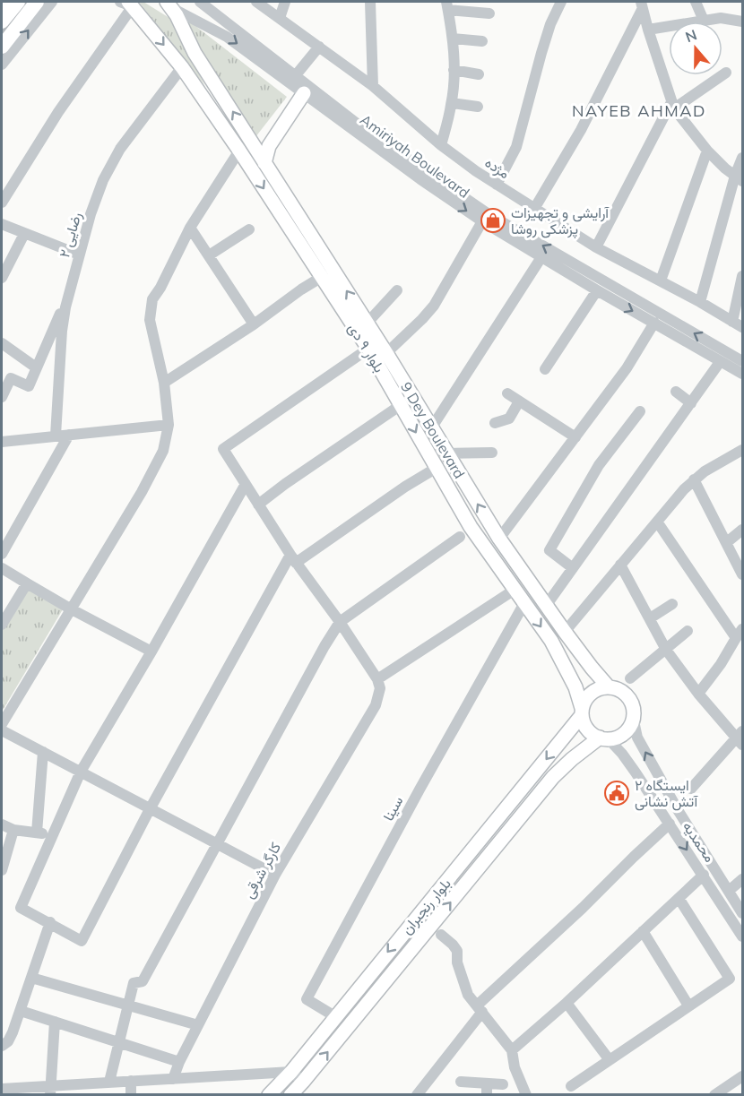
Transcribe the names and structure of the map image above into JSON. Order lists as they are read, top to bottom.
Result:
{
  "streets": {
    "main road": ["بلوار ۹ دی", "9 Dey Boulevard", "بلوار رنجبران"],
    "street": [
      "Amiriyah Boulevard",
      "مژده",
      "رضایی ۲",
      "سینا",
      "محمدیه",
      "کارگر شرقی"
    ]
  },
  "crossings": [
    ["Amiriyah Boulevard", "9 Dey Boulevard"],
    ["رضایی ۲", "بلوار ۹ دی"],
    ["بلوار ۹ دی", "9 Dey Boulevard"],
    ["بلوار ۹ دی", "سینا"],
    ["بلوار ۹ دی", "محمدیه"],
    ["بلوار ۹ دی", "بلوار رنجبران"],
    ["9 Dey Boulevard", "محمدیه"],
    ["9 Dey Boulevard", "بلوار رنجبران"],
    ["سینا", "بلوار رنجبران"],
    ["محمدیه", "بلوار رنجبران"]
  ],
  "one_way": ["بلوار ۹ دی", "9 Dey Boulevard"],
  "districts": ["NAYEB AHMAD"],
  "places": {
    "shop": ["آرایشی و تجهیزات پزشکی روشا"],
    "public building": ["ایستگاه ۲ آتش نشانی"]
  },
  "north": "top"
}
